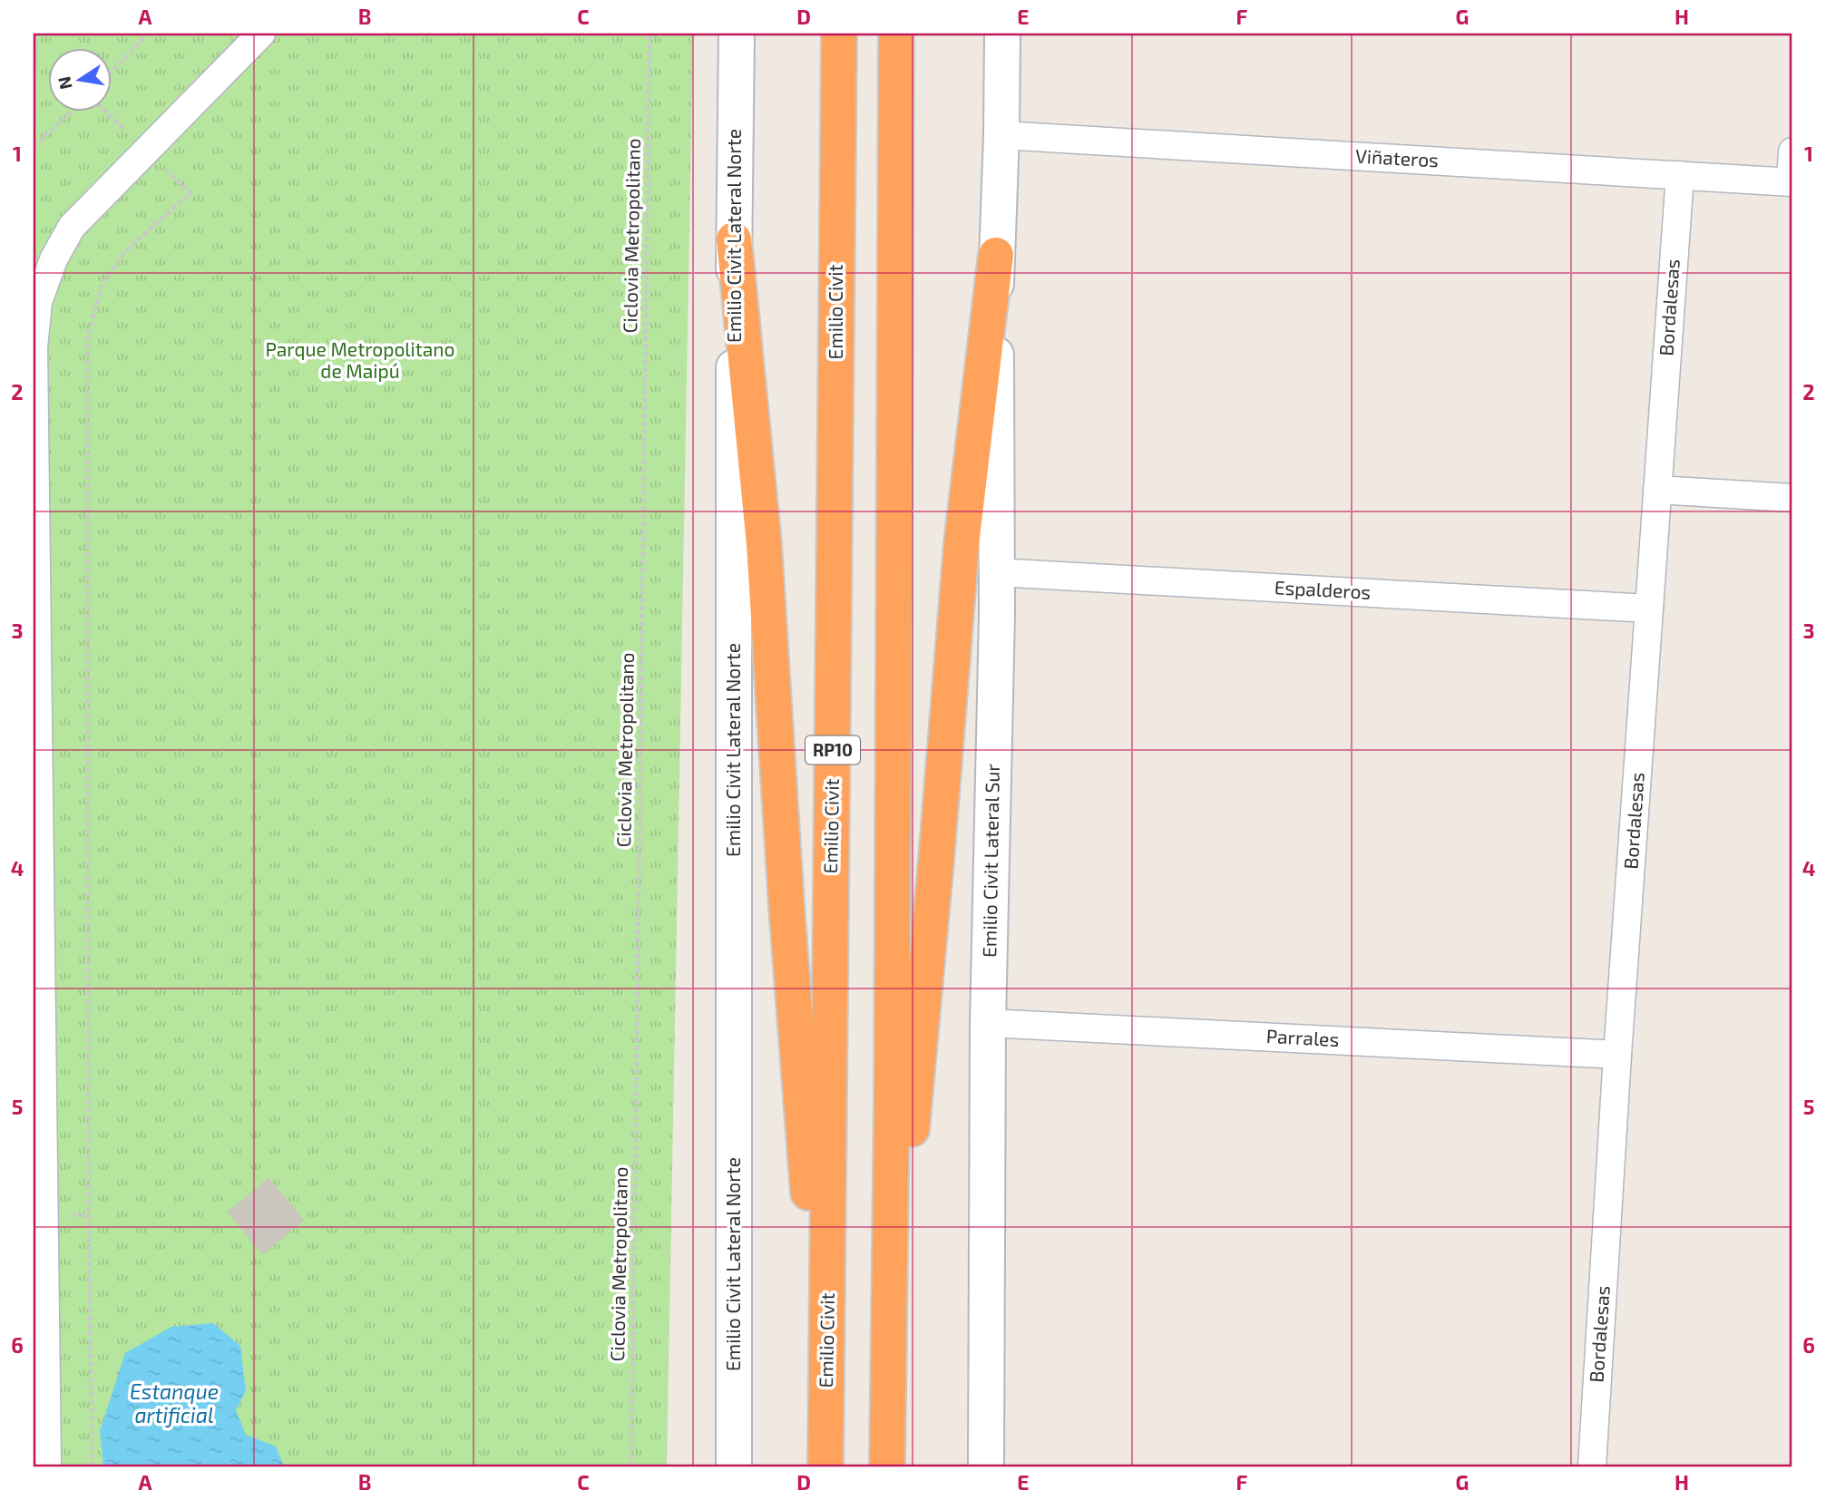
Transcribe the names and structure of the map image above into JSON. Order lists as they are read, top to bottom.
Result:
{
  "streets": {
    "highway": ["Emilio Civit", "RP10"],
    "street": [
      "Viñateros",
      "Emilio Civit Lateral Norte",
      "Bordalesas",
      "Espalderos",
      "Emilio Civit Lateral Sur",
      "Parrales"
    ],
    "path": ["Ciclovia Metropolitano"]
  },
  "crossings": [
    ["Viñateros", "Bordalesas"],
    ["Viñateros", "Emilio Civit Lateral Sur"],
    ["Bordalesas", "Espalderos"],
    ["Bordalesas", "Parrales"],
    ["Espalderos", "Emilio Civit Lateral Sur"],
    ["Emilio Civit Lateral Sur", "Parrales"]
  ],
  "water": ["Estanque artificial"],
  "parks": ["Parque Metropolitano de Maipú"],
  "north": "left",
  "grid": {
    "columns": [
      "A",
      "B",
      "C",
      "D",
      "E",
      "F",
      "G",
      "H"
    ],
    "rows": [
      "1",
      "2",
      "3",
      "4",
      "5",
      "6"
    ]
  }
}
